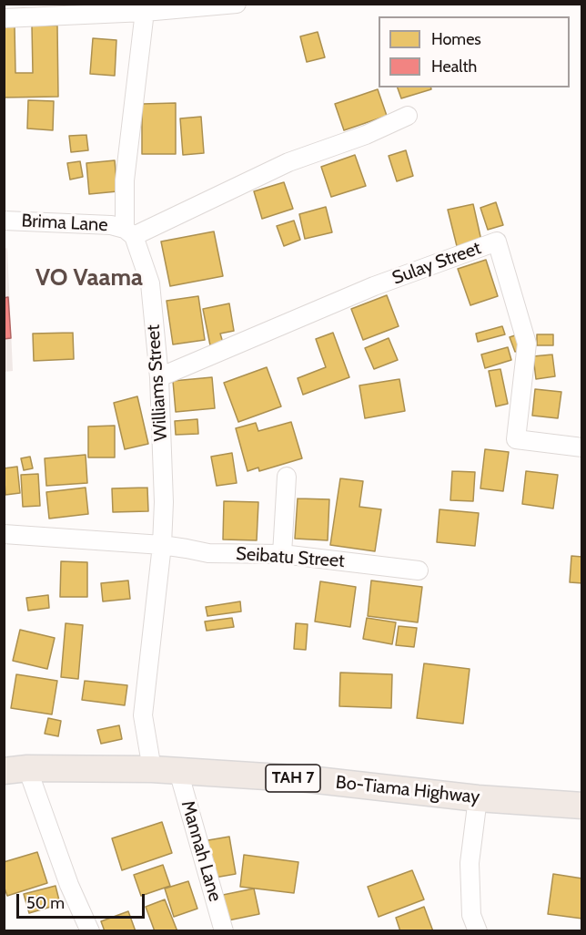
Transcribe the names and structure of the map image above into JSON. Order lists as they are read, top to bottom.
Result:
{
  "streets": {
    "highway": ["TAH 7", "Bo-Tiama Highway"],
    "street": [
      "Brima Lane",
      "Sulay Street",
      "Williams Street",
      "Seibatu Street",
      "Mannah Lane"
    ]
  },
  "crossings": [
    ["Brima Lane", "Williams Street"],
    ["Sulay Street", "Williams Street"],
    ["Williams Street", "Seibatu Street"],
    ["Williams Street", "Bo-Tiama Highway"],
    ["Bo-Tiama Highway", "Mannah Lane"]
  ],
  "districts": ["VO Vaama"],
  "legend": ["Homes", "Health"],
  "scale_bar": "50 m"
}
